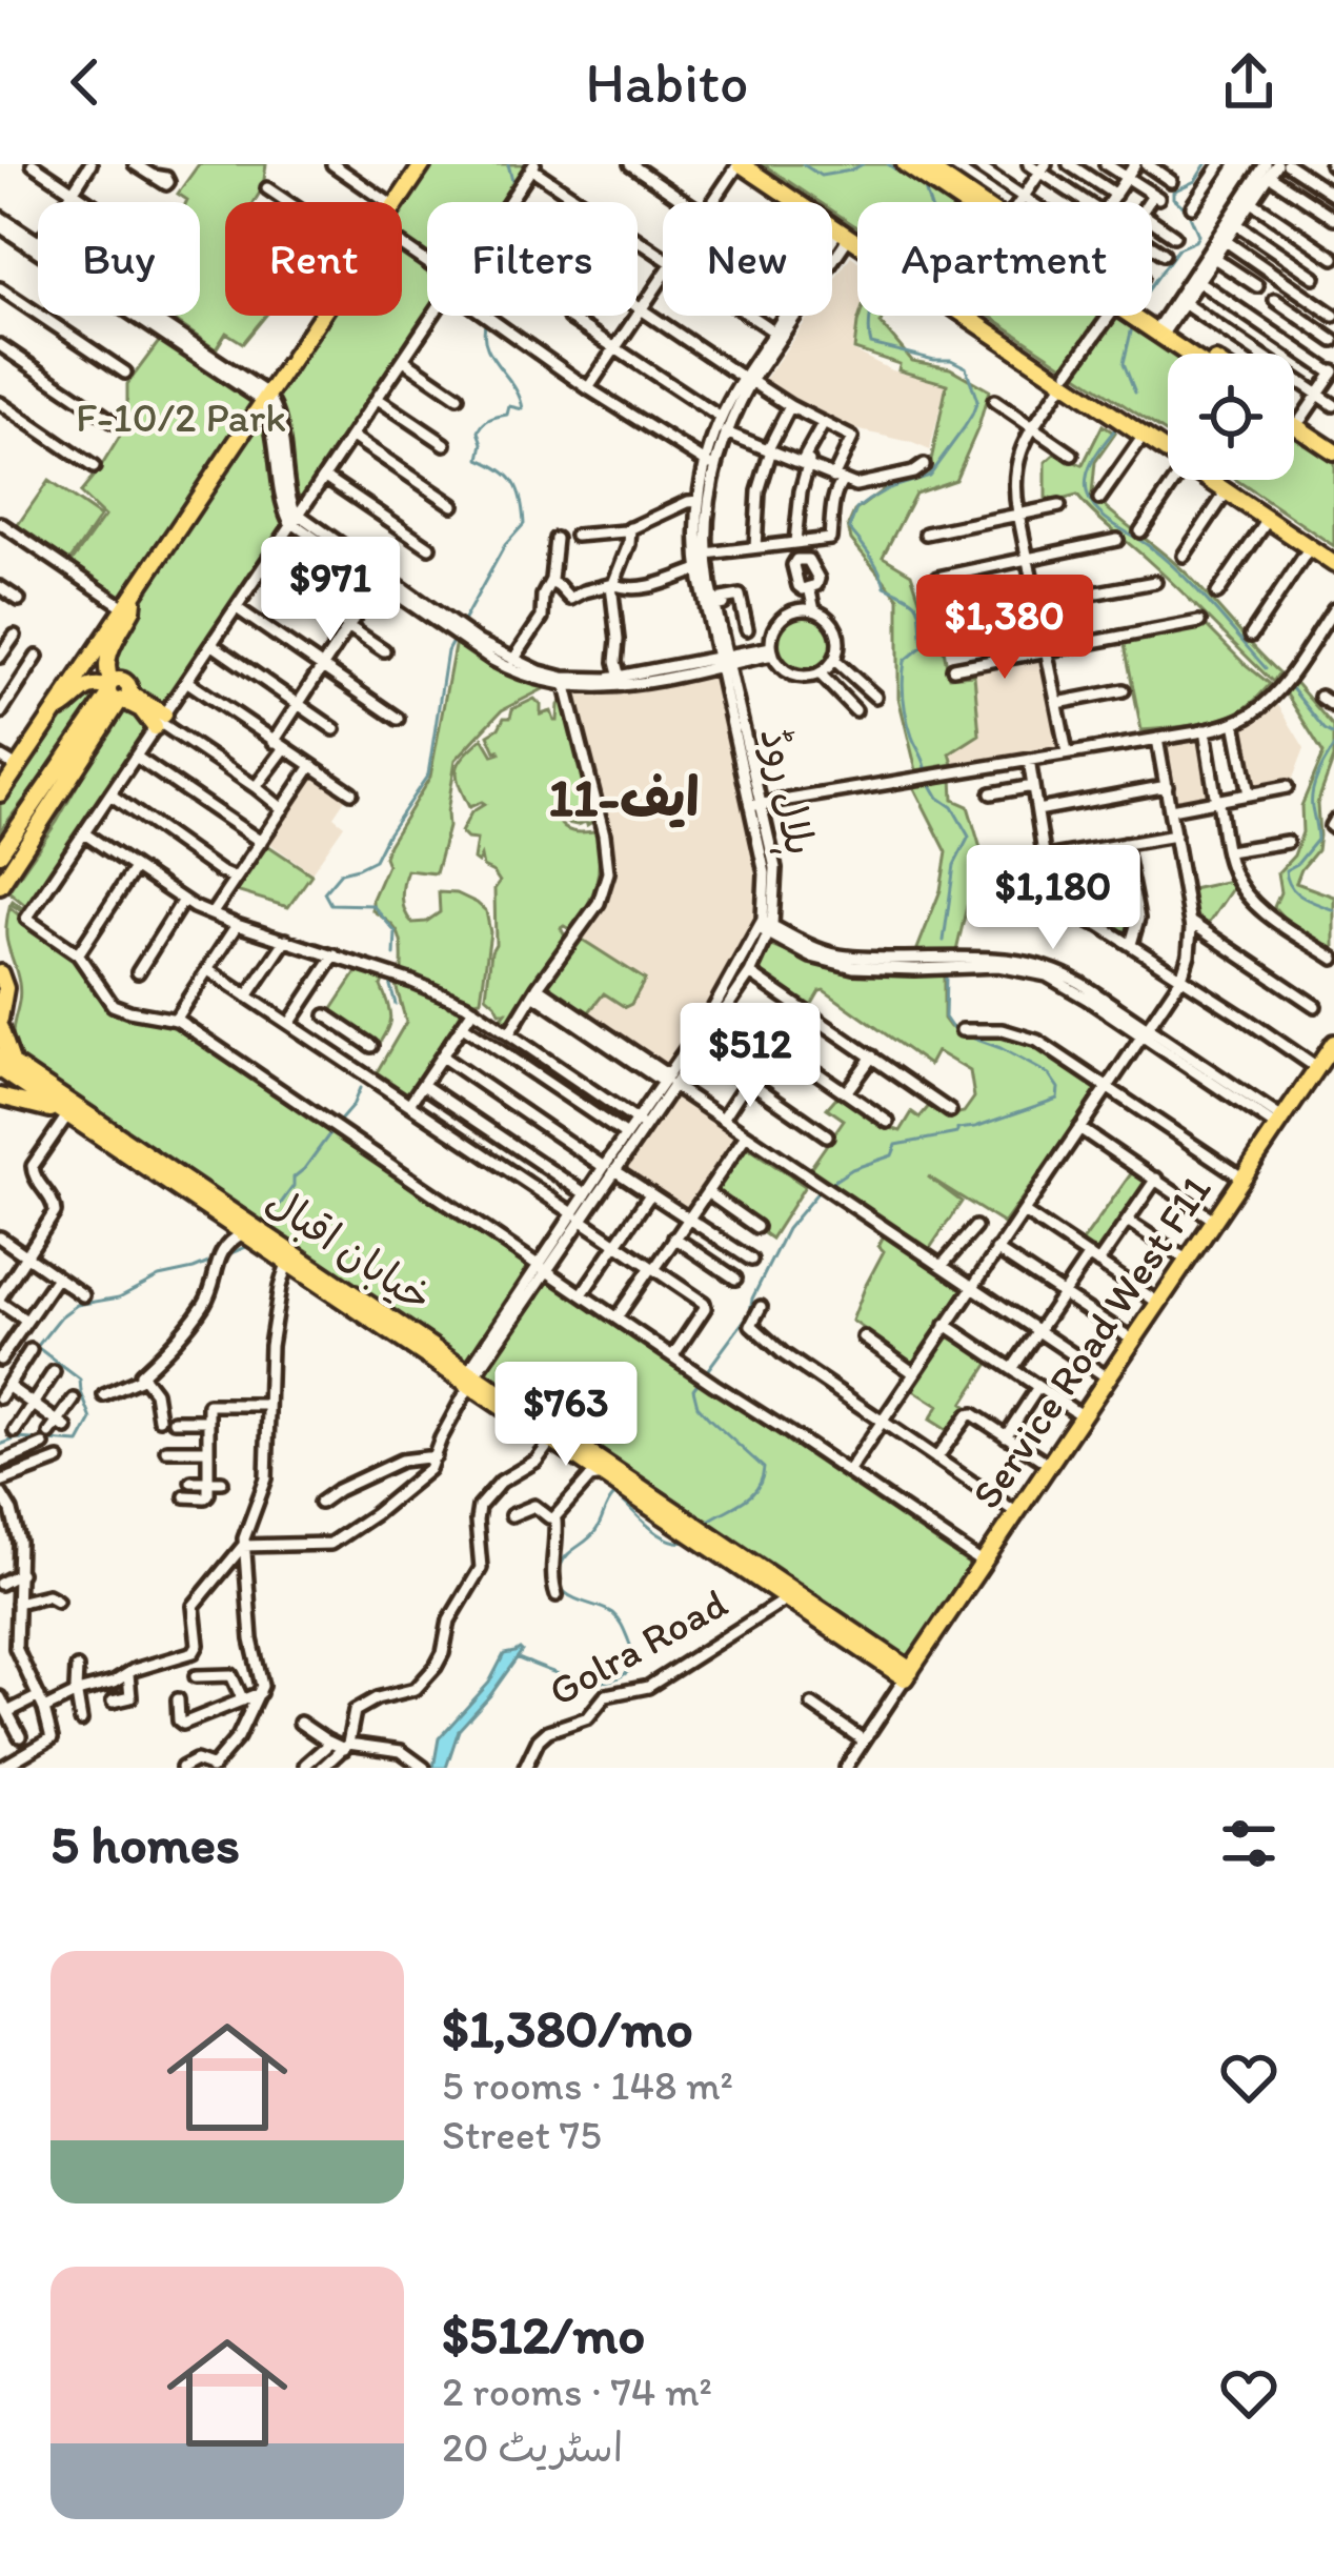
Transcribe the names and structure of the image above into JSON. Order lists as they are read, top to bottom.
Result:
{
  "streets": {
    "main road": ["خیابان اقبال", "Service Road West F11"],
    "street": ["ہلال روڈ", "Golra Road"]
  },
  "crossings": [
    ["ہلال روڈ", "خیابان اقبال"],
    ["خیابان اقبال", "Service Road West F11"],
    ["خیابان اقبال", "Golra Road"]
  ],
  "districts": ["ایف-11"],
  "parks": ["F-10/2 Park"],
  "page": {
    "header": "Habito",
    "chip": [
      "Buy",
      "Rent",
      "Filters",
      "New",
      "Apartment"
    ],
    "price": [
      "$971",
      "$1,380",
      "$1,180",
      "$512",
      "$763"
    ],
    "heading": "5 homes",
    "list": [
      {
        "name": "$1,380/mo",
        "note": "5 rooms · 148 m² · Street 75"
      },
      {
        "name": "$512/mo",
        "note": "2 rooms · 74 m² · اسٹریٹ 20"
      }
    ]
  }
}
